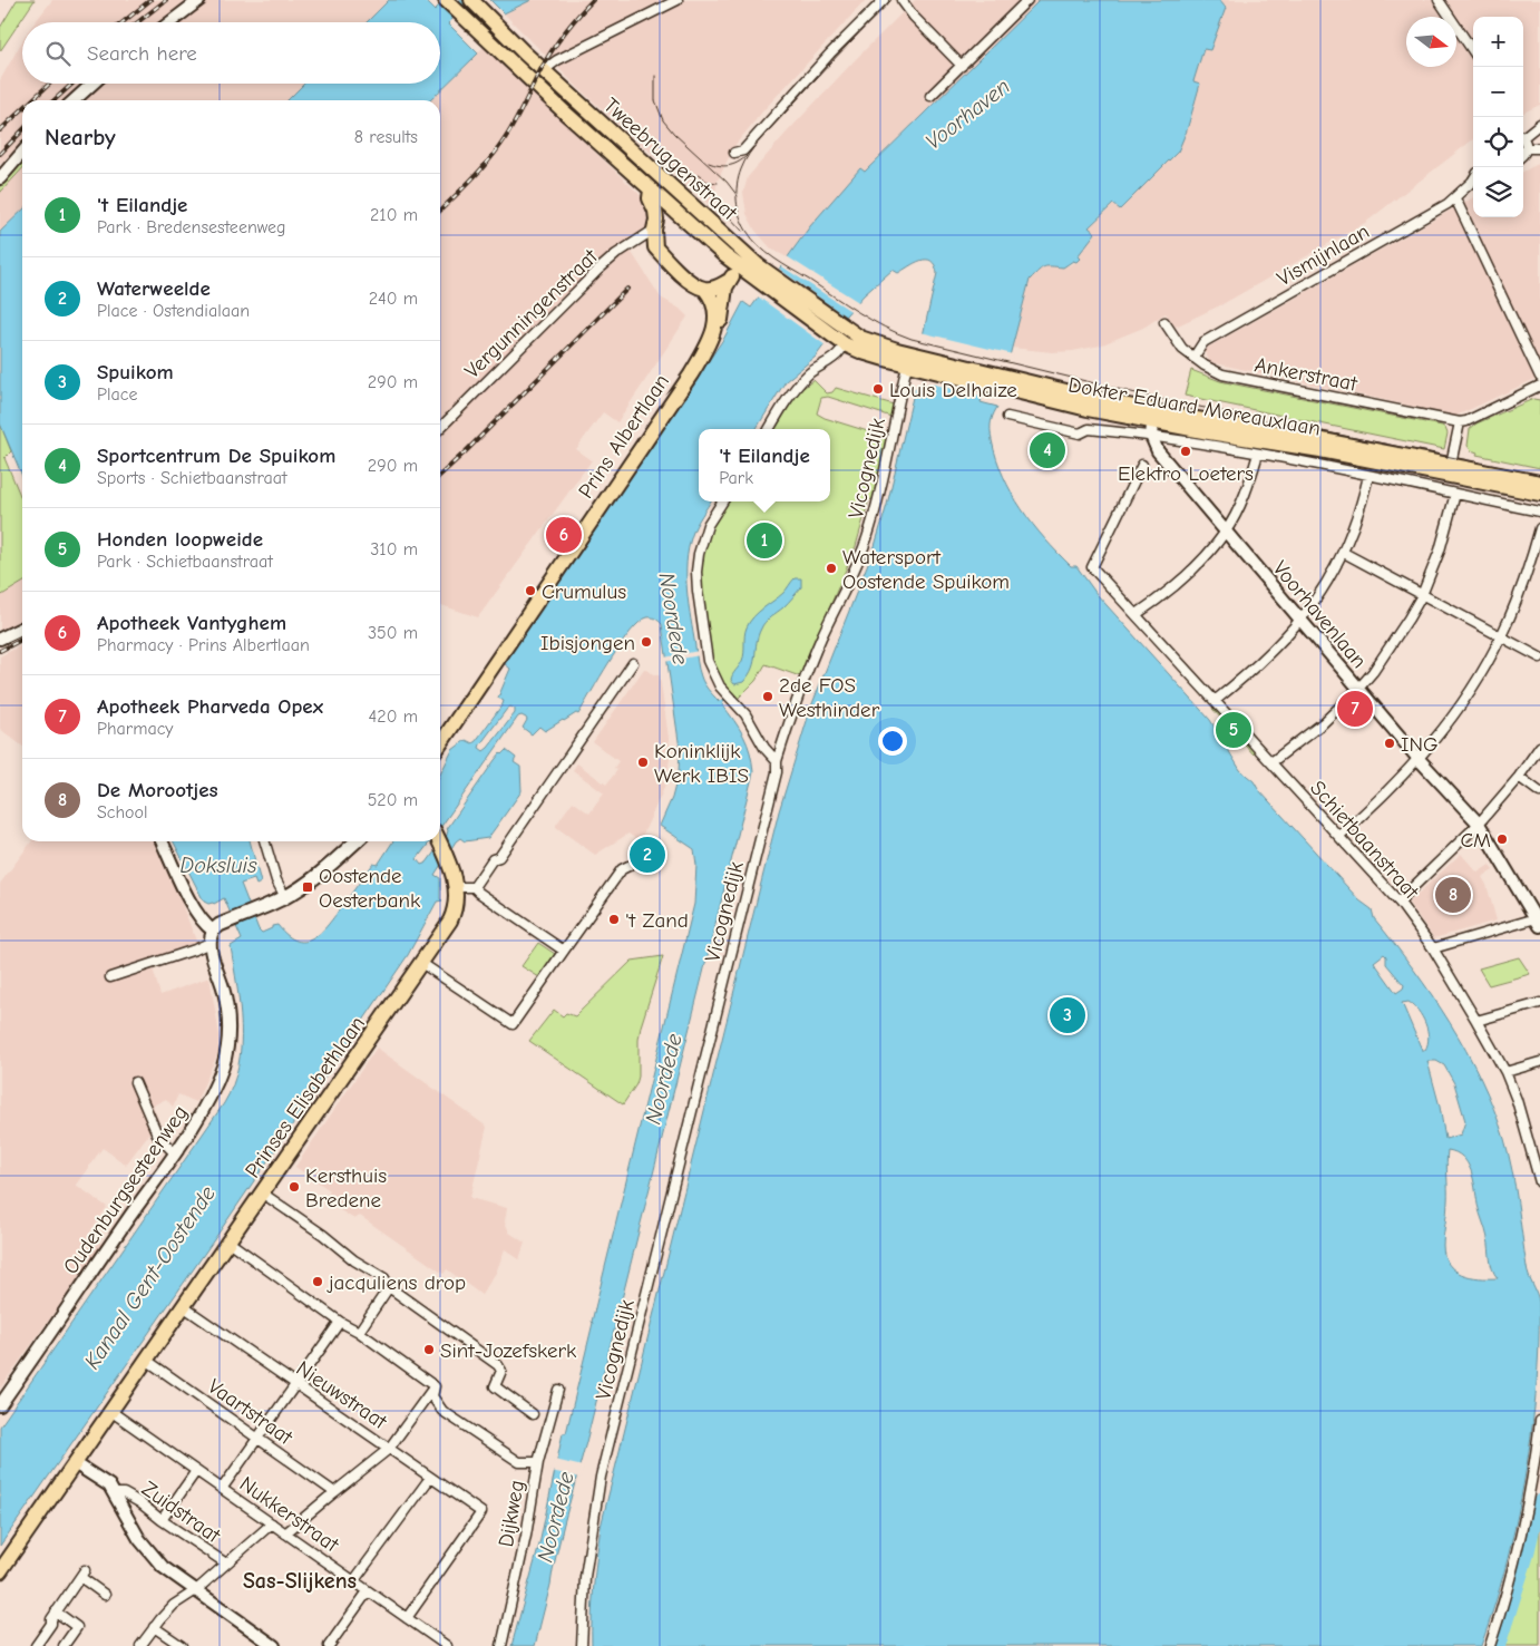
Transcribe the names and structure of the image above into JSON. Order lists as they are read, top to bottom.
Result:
{
  "streets": {
    "main road": [
      "Tweebruggenstraat",
      "Dokter Eduard Moreauxlaan",
      "Prins Albertlaan",
      "Prinses Elisabethlaan"
    ],
    "street": [
      "Vismijnlaan",
      "Vergunningenstraat",
      "Ankerstraat",
      "Vicognedijk",
      "Voorhavenlaan",
      "Schietbaanstraat",
      "Oudenburgsesteenweg",
      "Nieuwstraat",
      "Vaartstraat",
      "Zuidstraat",
      "Nukkerstraat",
      "Dijkweg"
    ]
  },
  "crossings": [
    ["Tweebruggenstraat", "Vergunningenstraat"],
    ["Tweebruggenstraat", "Dokter Eduard Moreauxlaan"],
    ["Tweebruggenstraat", "Prins Albertlaan"],
    ["Vismijnlaan", "Ankerstraat"],
    ["Dokter Eduard Moreauxlaan", "Vicognedijk"],
    ["Dokter Eduard Moreauxlaan", "Voorhavenlaan"],
    ["Prinses Elisabethlaan", "Nieuwstraat"],
    ["Prinses Elisabethlaan", "Vaartstraat"],
    ["Prinses Elisabethlaan", "Nukkerstraat"],
    ["Nieuwstraat", "Nukkerstraat"]
  ],
  "districts": ["Sas-Slijkens"],
  "water": [
    "Voorhaven",
    "Noordede",
    "Doksluis",
    "Kanaal Gent-Oostende"
  ],
  "places": {
    "other": [
      "Louis Delhaize",
      "Elektro Loeters",
      "Watersport Oostende Spuikom",
      "Crumulus",
      "Ibisjongen",
      "2de FOS Westhinder",
      "ING",
      "Koninklijk Werk IBIS",
      "CM",
      "'t Zand",
      "Kersthuis Bredene",
      "jacquliens drop",
      "Sint-Jozefskerk"
    ],
    "transit": ["Oostende Oesterbank"]
  },
  "north": "right",
  "page": {
    "map_buttons": ["+", "−"],
    "search": "Search here",
    "heading": ["Nearby", "8 results"],
    "list": [
      {
        "mark": "1",
        "name": "'t Eilandje",
        "note": "Park · Bredensesteenweg",
        "value": "210 m"
      },
      {
        "mark": "2",
        "name": "Waterweelde",
        "note": "Place · Ostendialaan",
        "value": "240 m"
      },
      {
        "mark": "3",
        "name": "Spuikom",
        "note": "Place",
        "value": "290 m"
      },
      {
        "mark": "4",
        "name": "Sportcentrum De Spuikom",
        "note": "Sports · Schietbaanstraat",
        "value": "290 m"
      },
      {
        "mark": "5",
        "name": "Honden loopweide",
        "note": "Park · Schietbaanstraat",
        "value": "310 m"
      },
      {
        "mark": "6",
        "name": "Apotheek Vantyghem",
        "note": "Pharmacy · Prins Albertlaan",
        "value": "350 m"
      },
      {
        "mark": "7",
        "name": "Apotheek Pharveda Opex",
        "note": "Pharmacy",
        "value": "420 m"
      },
      {
        "mark": "8",
        "name": "De Morootjes",
        "note": "School",
        "value": "520 m"
      }
    ],
    "popup": ["'t Eilandje", "Park"],
    "pins": [
      "4",
      "6",
      "1",
      "7",
      "5",
      "2",
      "8",
      "3"
    ]
  }
}
